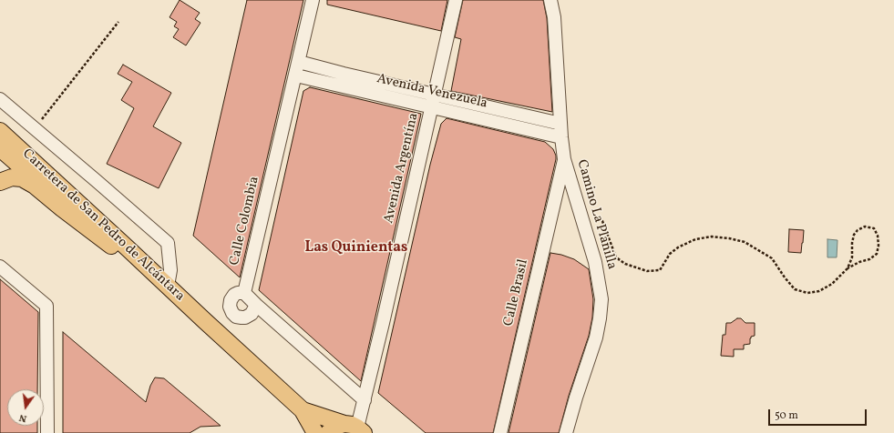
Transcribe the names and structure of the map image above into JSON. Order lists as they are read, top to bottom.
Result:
{
  "streets": {
    "main road": ["Carretera de San Pedro de Alcántara"],
    "street": [
      "Avenida Venezuela",
      "Avenida Argentína",
      "Camino La Planilla",
      "Calle Colombia",
      "Calle Brasil"
    ]
  },
  "crossings": [
    ["Avenida Venezuela", "Avenida Argentína"],
    ["Avenida Venezuela", "Camino La Planilla"],
    ["Avenida Venezuela", "Calle Colombia"],
    ["Avenida Argentína", "Carretera de San Pedro de Alcántara"],
    ["Camino La Planilla", "Calle Brasil"]
  ],
  "districts": ["Las Quinientas"],
  "scale_bar": "50 m",
  "north": "bottom"
}
